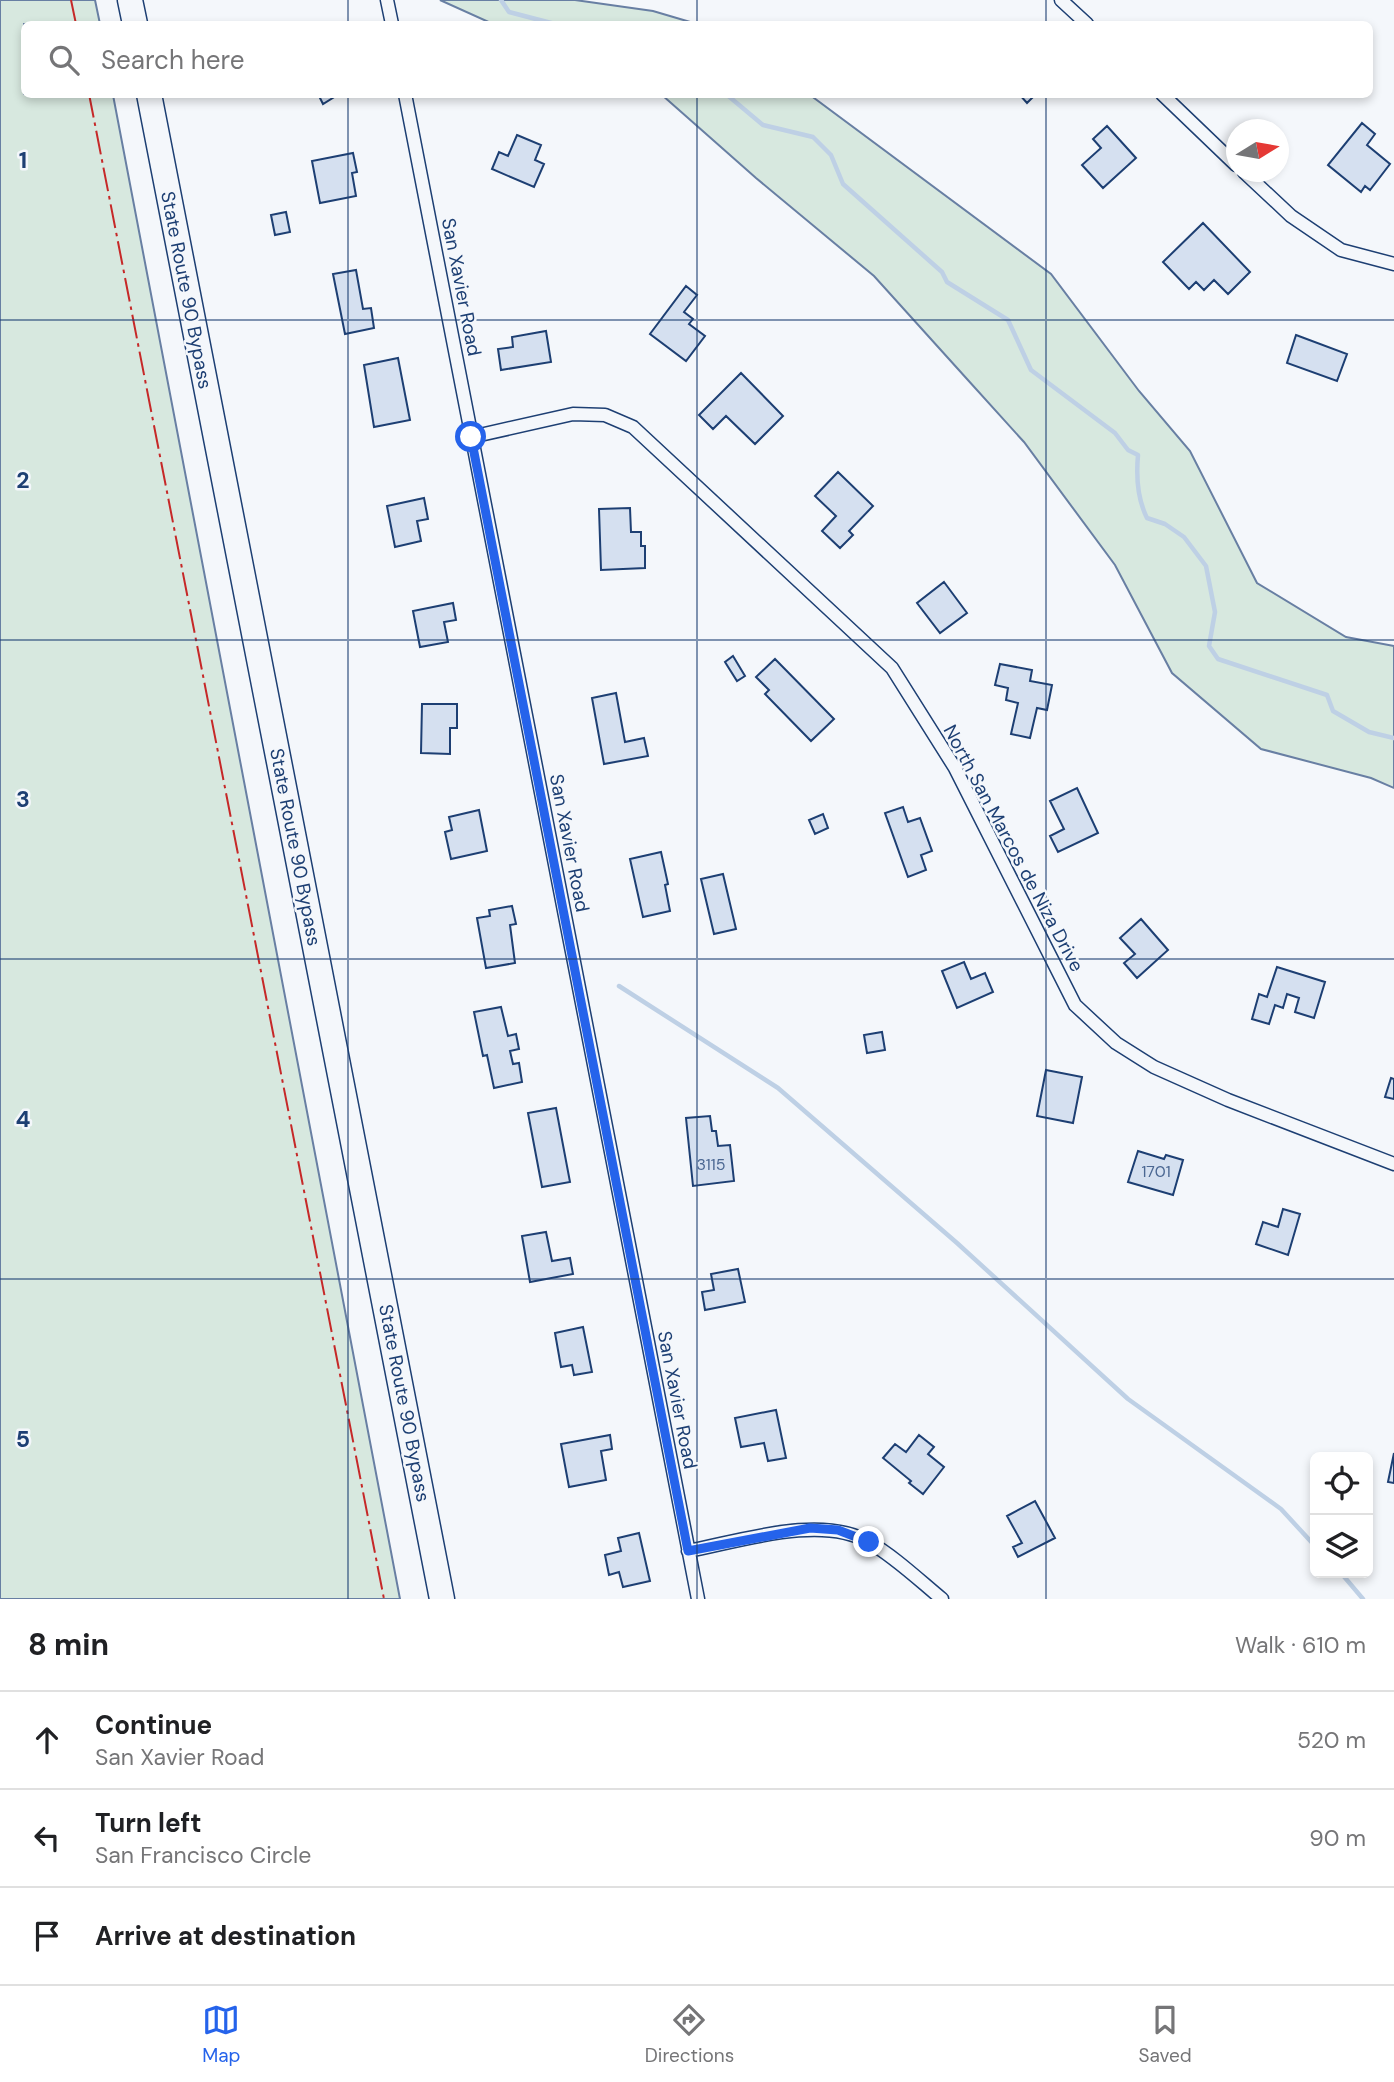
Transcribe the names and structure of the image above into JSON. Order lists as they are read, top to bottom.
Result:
{
  "streets": {
    "highway": ["State Route 90 Bypass"],
    "street": ["San Xavier Road", "North San Marcos de Niza Drive"]
  },
  "crossings": [
    ["San Xavier Road", "North San Marcos de Niza Drive"]
  ],
  "house_numbers": ["3115", "1701"],
  "north": "right",
  "page": {
    "search": "Search here",
    "heading": ["8 min", "Walk · 610 m"],
    "list": [
      ["Continue", "San Xavier Road", "520 m"],
      ["Turn left", "San Francisco Circle", "90 m"],
      "Arrive at destination"
    ],
    "nav": ["Map", "Directions", "Saved"]
  },
  "grid": {
    "rows": [
      "1",
      "2",
      "3",
      "4",
      "5"
    ]
  }
}
